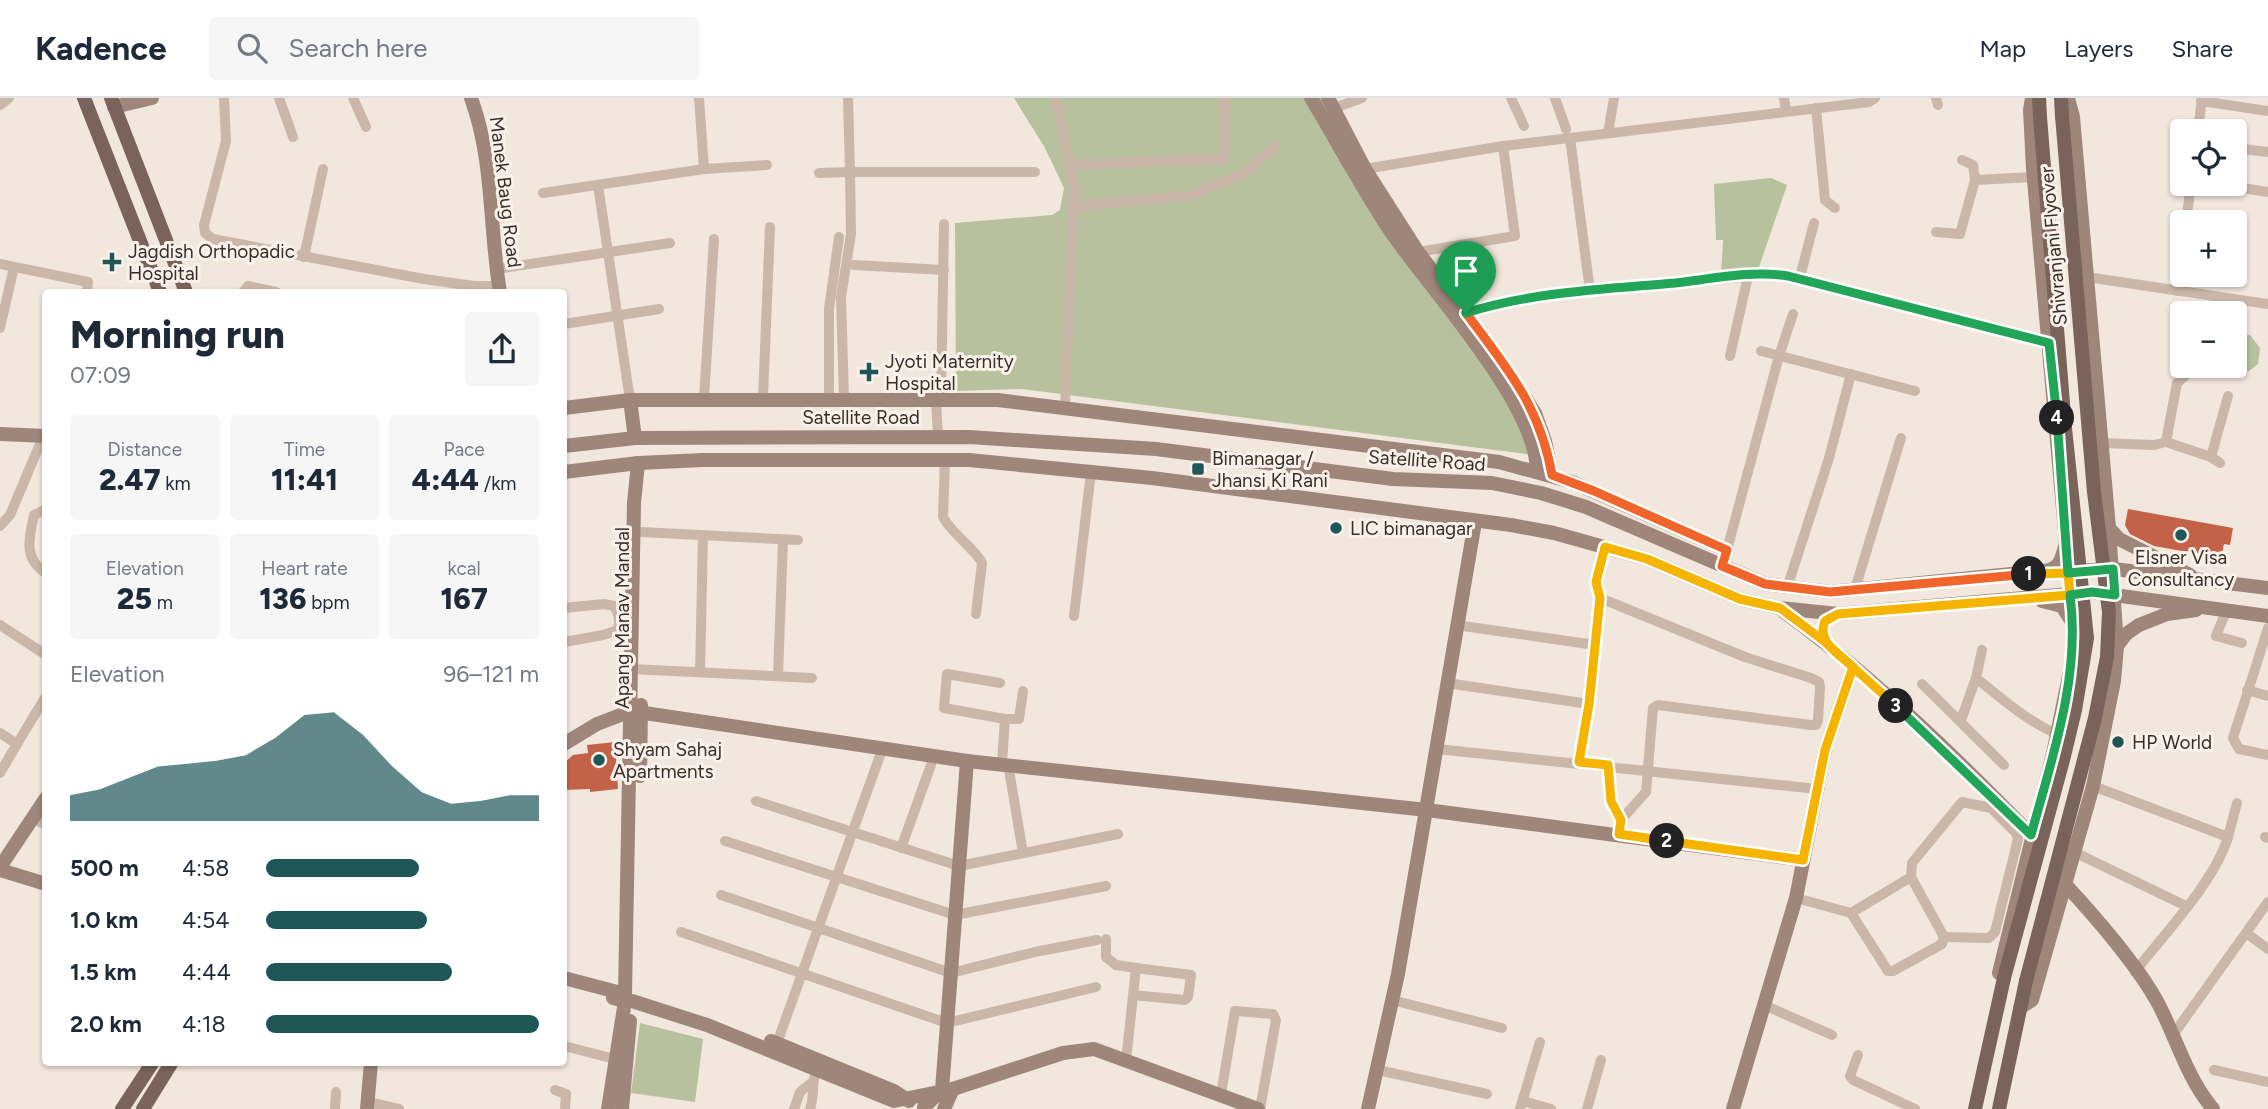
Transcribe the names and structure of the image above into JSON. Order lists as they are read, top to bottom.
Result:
{
  "streets": {
    "main road": ["Shivranjani Flyover"],
    "street": ["Manek Baug Road", "Satellite Road", "Apang Manav Mandal"]
  },
  "places": {
    "health": ["Jagdish Orthopadic Hospital", "Jyoti Maternity Hospital"],
    "transit": ["Bimanagar / Jhansi Ki Rani"],
    "other": [
      "LIC bimanagar",
      "Elsner Visa Consultancy",
      "HP World",
      "Shyam Sahaj Apartments"
    ]
  },
  "page": {
    "header": "Kadence",
    "search": "Search here",
    "nav": ["Map", "Layers", "Share"],
    "map_buttons": ["+", "−"],
    "heading": ["Morning run", "07:09"],
    "pins": [
      "4",
      "1",
      "3",
      "2"
    ],
    "stats": [
      ["Distance", "2.47 km"],
      ["Time", "11:41"],
      ["Pace", "4:44 /km"],
      ["Elevation", "25 m"],
      ["Heart rate", "136 bpm"],
      ["kcal", "167"]
    ],
    "chart": ["Elevation", "96–121 m"],
    "list": [
      {
        "name": "500 m",
        "note": "4:58"
      },
      {
        "name": "1.0 km",
        "note": "4:54"
      },
      {
        "name": "1.5 km",
        "note": "4:44"
      },
      {
        "name": "2.0 km",
        "note": "4:18"
      }
    ]
  }
}
